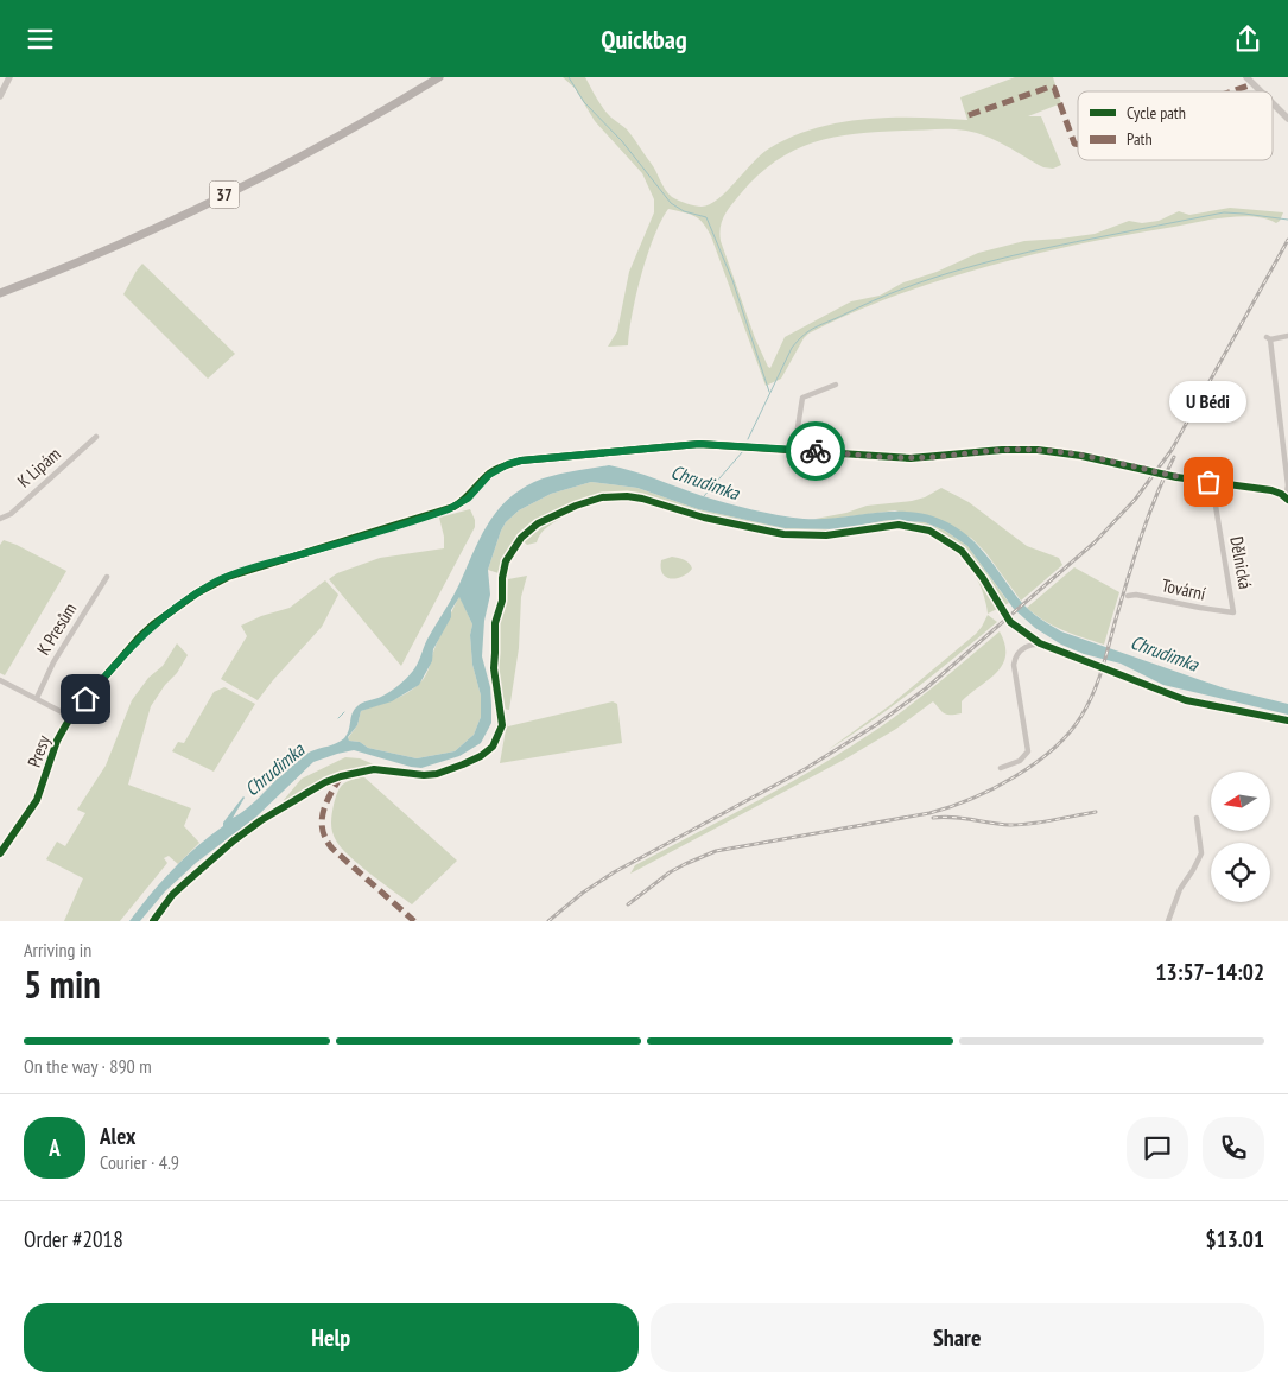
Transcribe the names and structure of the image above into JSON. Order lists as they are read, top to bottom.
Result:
{
  "streets": {
    "main road": ["37"],
    "street": [
      "K Lipám",
      "Dělnická",
      "Tovární",
      "K Presům",
      "Presy"
    ]
  },
  "crossings": [
    ["Dělnická", "Tovární"],
    ["Dělnická", "Presy"]
  ],
  "water": ["Chrudimka"],
  "places": ["U Bédi"],
  "legend": ["Cycle path", "Path"],
  "north": "left",
  "page": {
    "header": "Quickbag",
    "bubble": "U Bédi",
    "heading": ["5 min", "Arriving in", "13:57–14:02"],
    "panel": [
      "Alex",
      "Courier · 4.9",
      "Order #2018",
      "$13.01"
    ],
    "bar": "On the way · 890 m",
    "round": "A",
    "buttons": ["Help", "Share"]
  }
}
